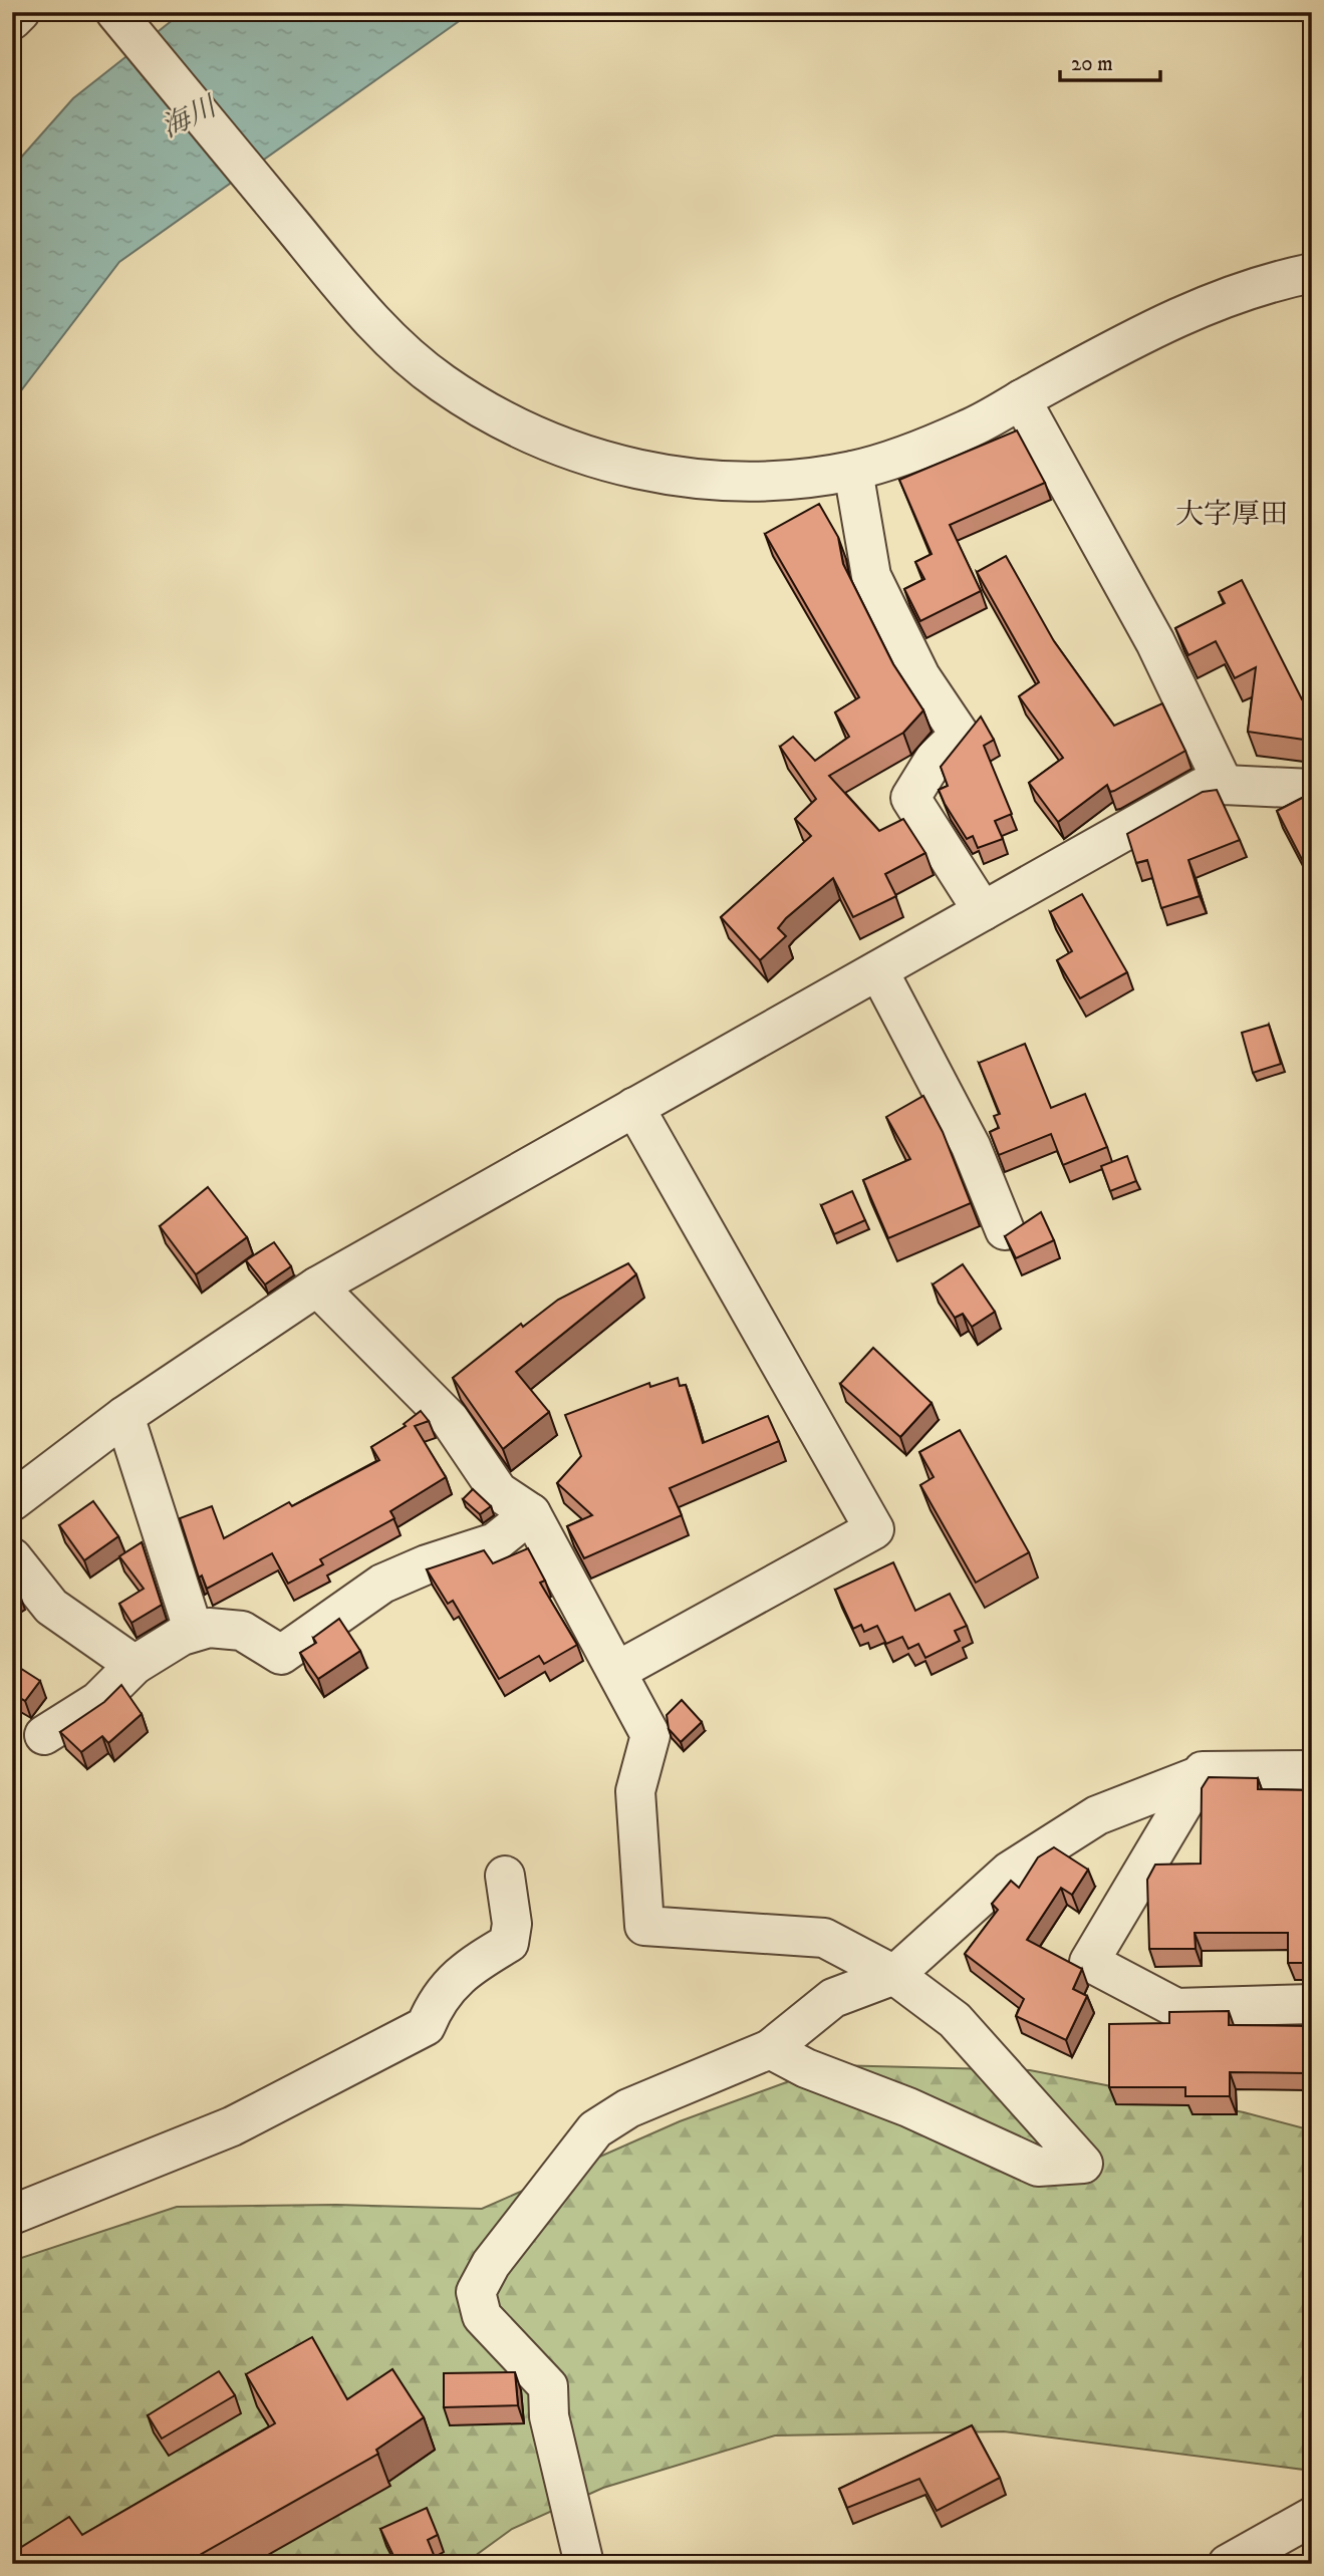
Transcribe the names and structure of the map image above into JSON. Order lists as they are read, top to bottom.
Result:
{
  "districts": ["大字厚田"],
  "water": ["海川"],
  "scale_bar": "20 m"
}
